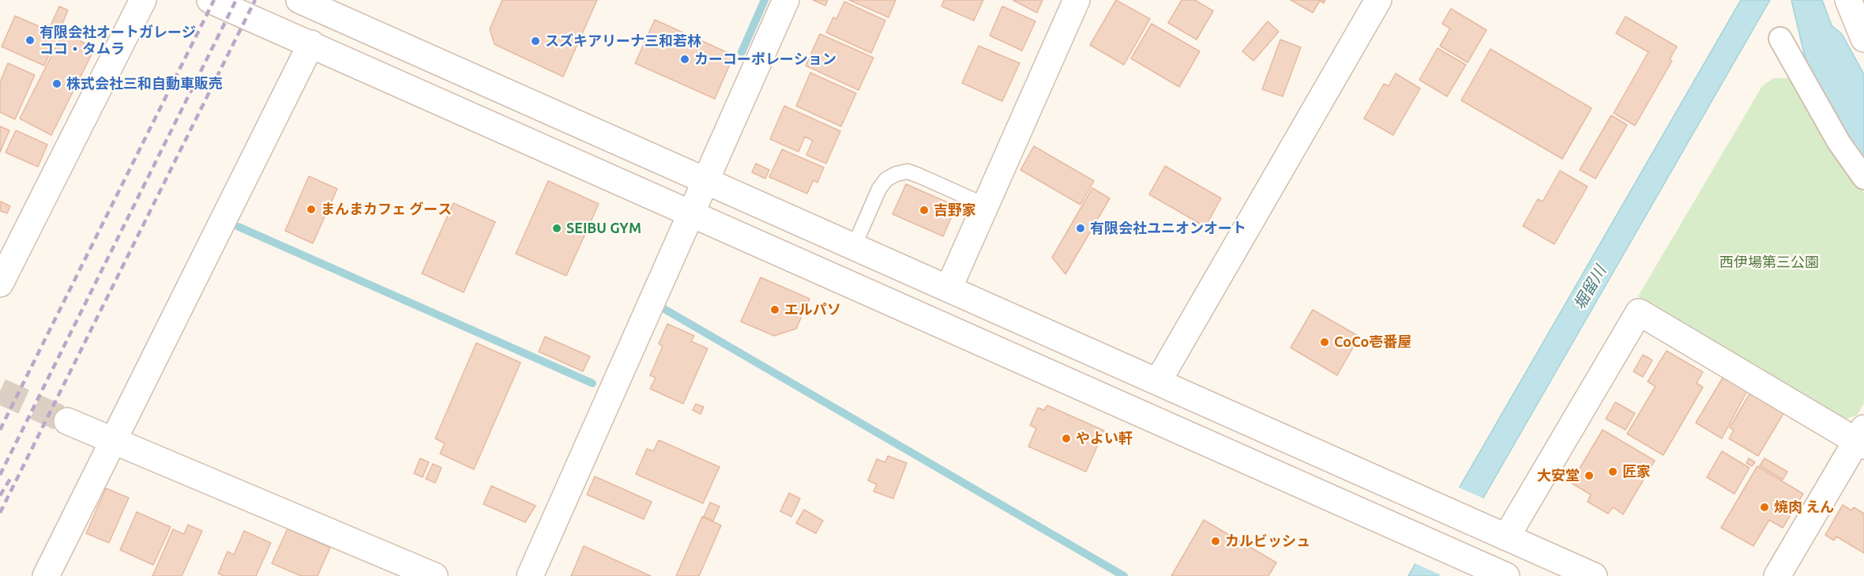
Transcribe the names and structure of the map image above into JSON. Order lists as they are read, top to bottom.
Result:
{
  "water": ["堀留川"],
  "parks": ["西伊場第三公園"],
  "places": [
    "有限会社オートガレージ ココ・タムラ",
    "スズキアリーナ三和若林",
    "カーコーポレーション",
    "株式会社三和自動車販売",
    "まんまカフェ グース",
    "吉野家",
    "SEIBU GYM",
    "有限会社ユニオンオート",
    "エルパソ",
    "CoCo壱番屋",
    "やよい軒",
    "匠家",
    "大安堂",
    "焼肉 えん",
    "カルビッシュ"
  ]
}
